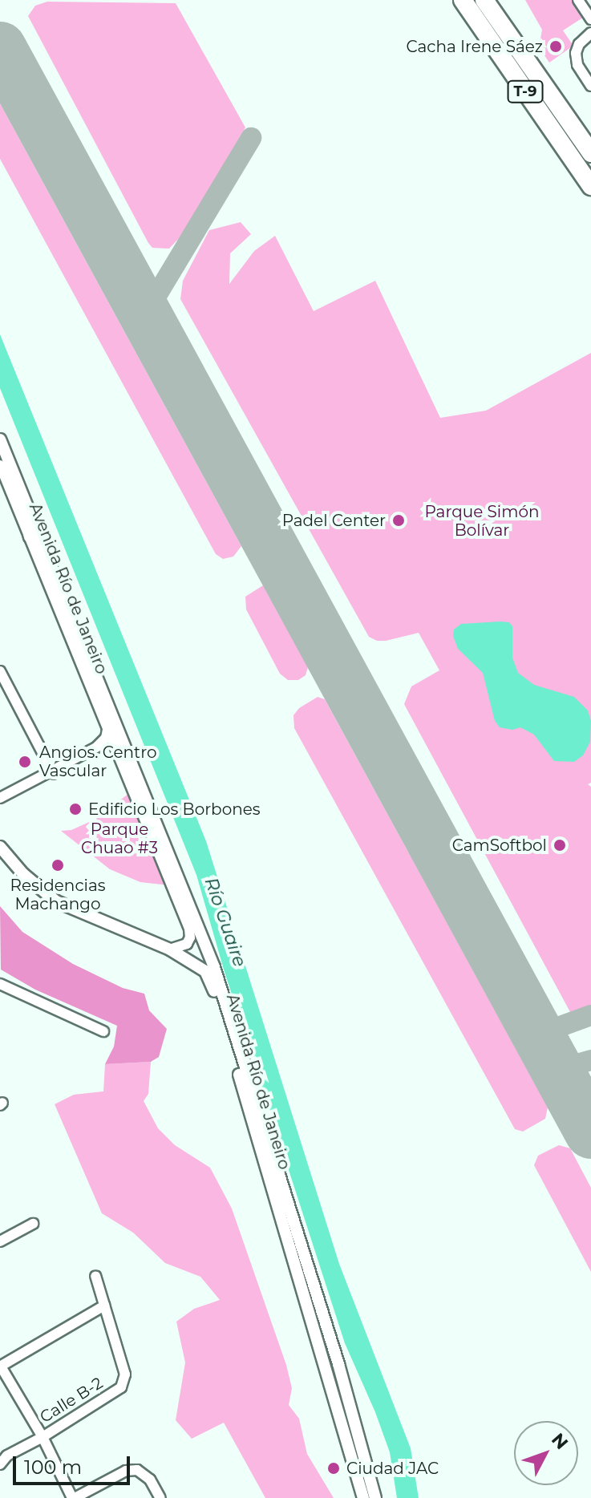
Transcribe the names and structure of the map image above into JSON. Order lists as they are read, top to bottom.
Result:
{
  "streets": {
    "highway": ["T-9"],
    "street": ["Avenida Río de Janeiro", "Calle B-2"]
  },
  "water": ["Río Guaire"],
  "parks": ["Parque Simón Bolívar", "Parque Chuao #3"],
  "places": [
    "Cacha Irene Sáez",
    "Padel Center",
    "Angios. Centro Vascular",
    "Edificio Los Borbones",
    "CamSoftbol",
    "Residencias Machango",
    "Ciudad JAC"
  ],
  "scale_bar": "100 m",
  "north": "top right"
}
